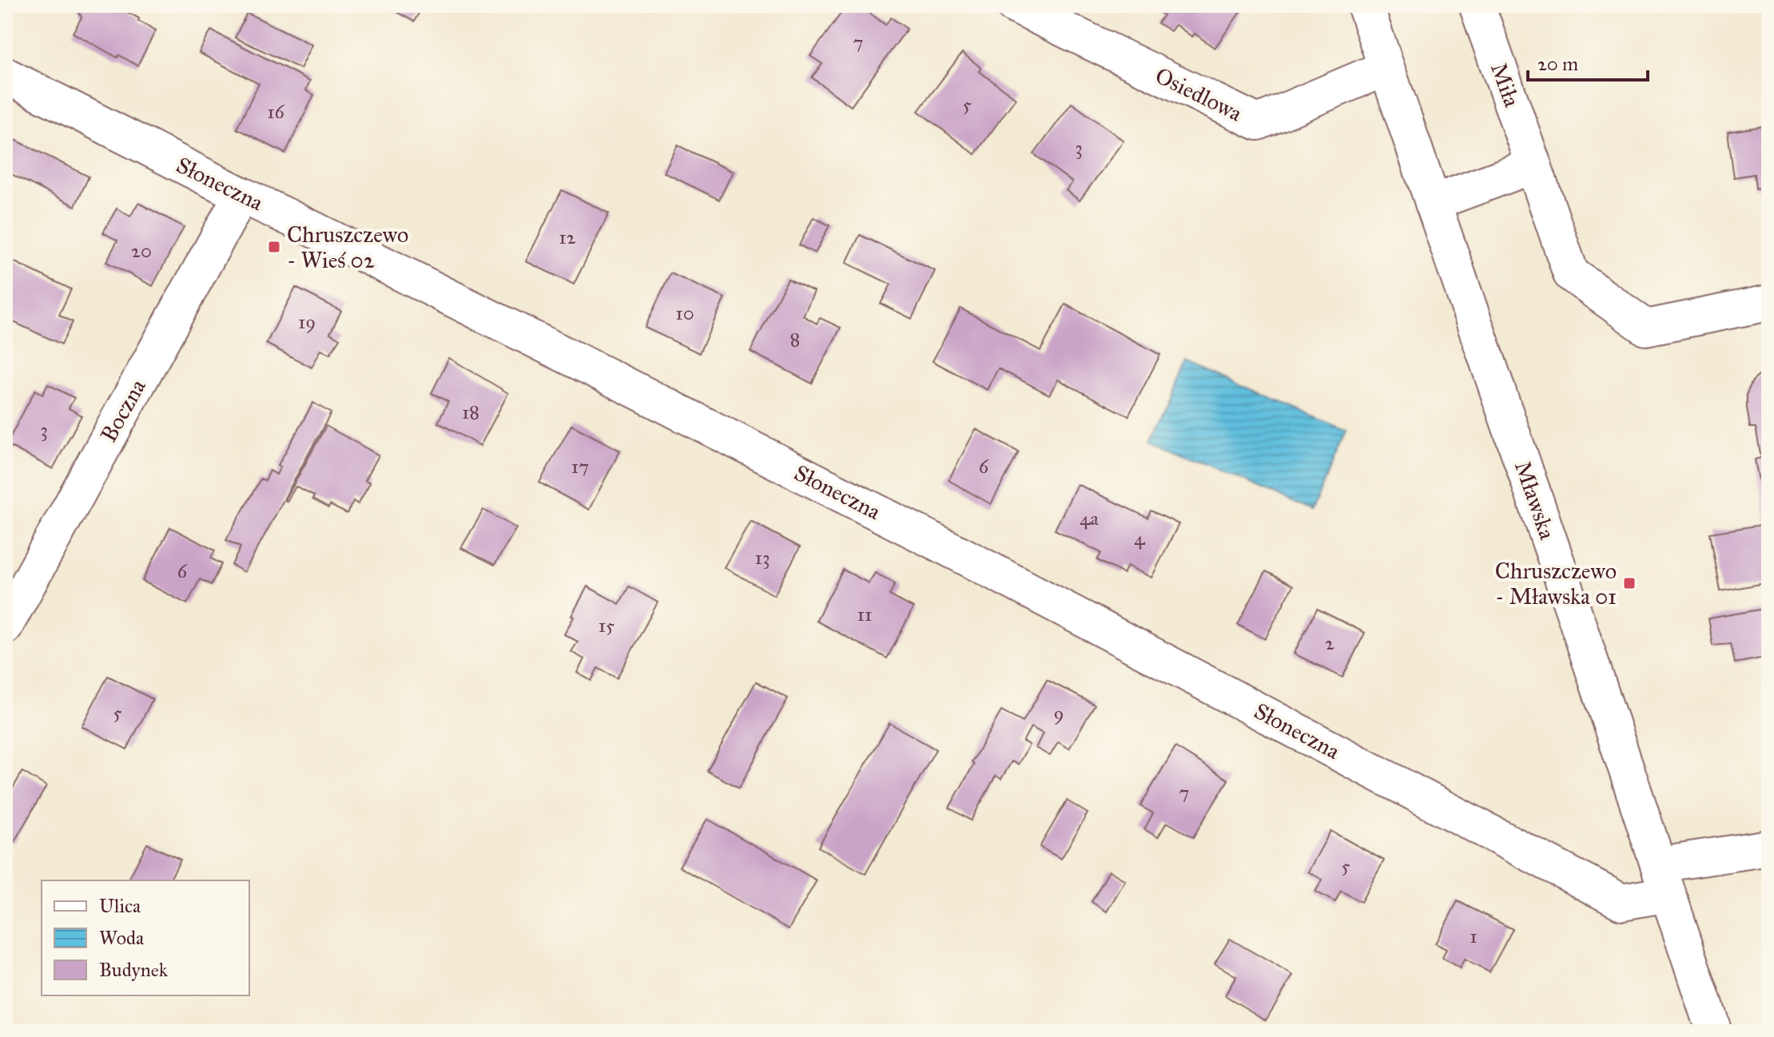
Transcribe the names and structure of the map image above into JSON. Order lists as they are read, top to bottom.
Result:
{
  "streets": {
    "street": [
      "Miła",
      "Osiedlowa",
      "Słoneczna",
      "Boczna",
      "Mławska"
    ]
  },
  "crossings": [
    ["Osiedlowa", "Mławska"],
    ["Słoneczna", "Boczna"],
    ["Słoneczna", "Mławska"]
  ],
  "places": {
    "transit": ["Chruszczewo - Wieś 02", "Chruszczewo - Mławska 01"]
  },
  "house_numbers": [
    "7",
    "5",
    "16",
    "3",
    "12",
    "20",
    "10",
    "19",
    "8",
    "18",
    "3",
    "17",
    "6",
    "4a",
    "4",
    "13",
    "6",
    "11",
    "15",
    "2",
    "5",
    "9",
    "7",
    "5",
    "1"
  ],
  "legend": ["Ulica", "Woda", "Budynek"],
  "scale_bar": "20 m"
}
